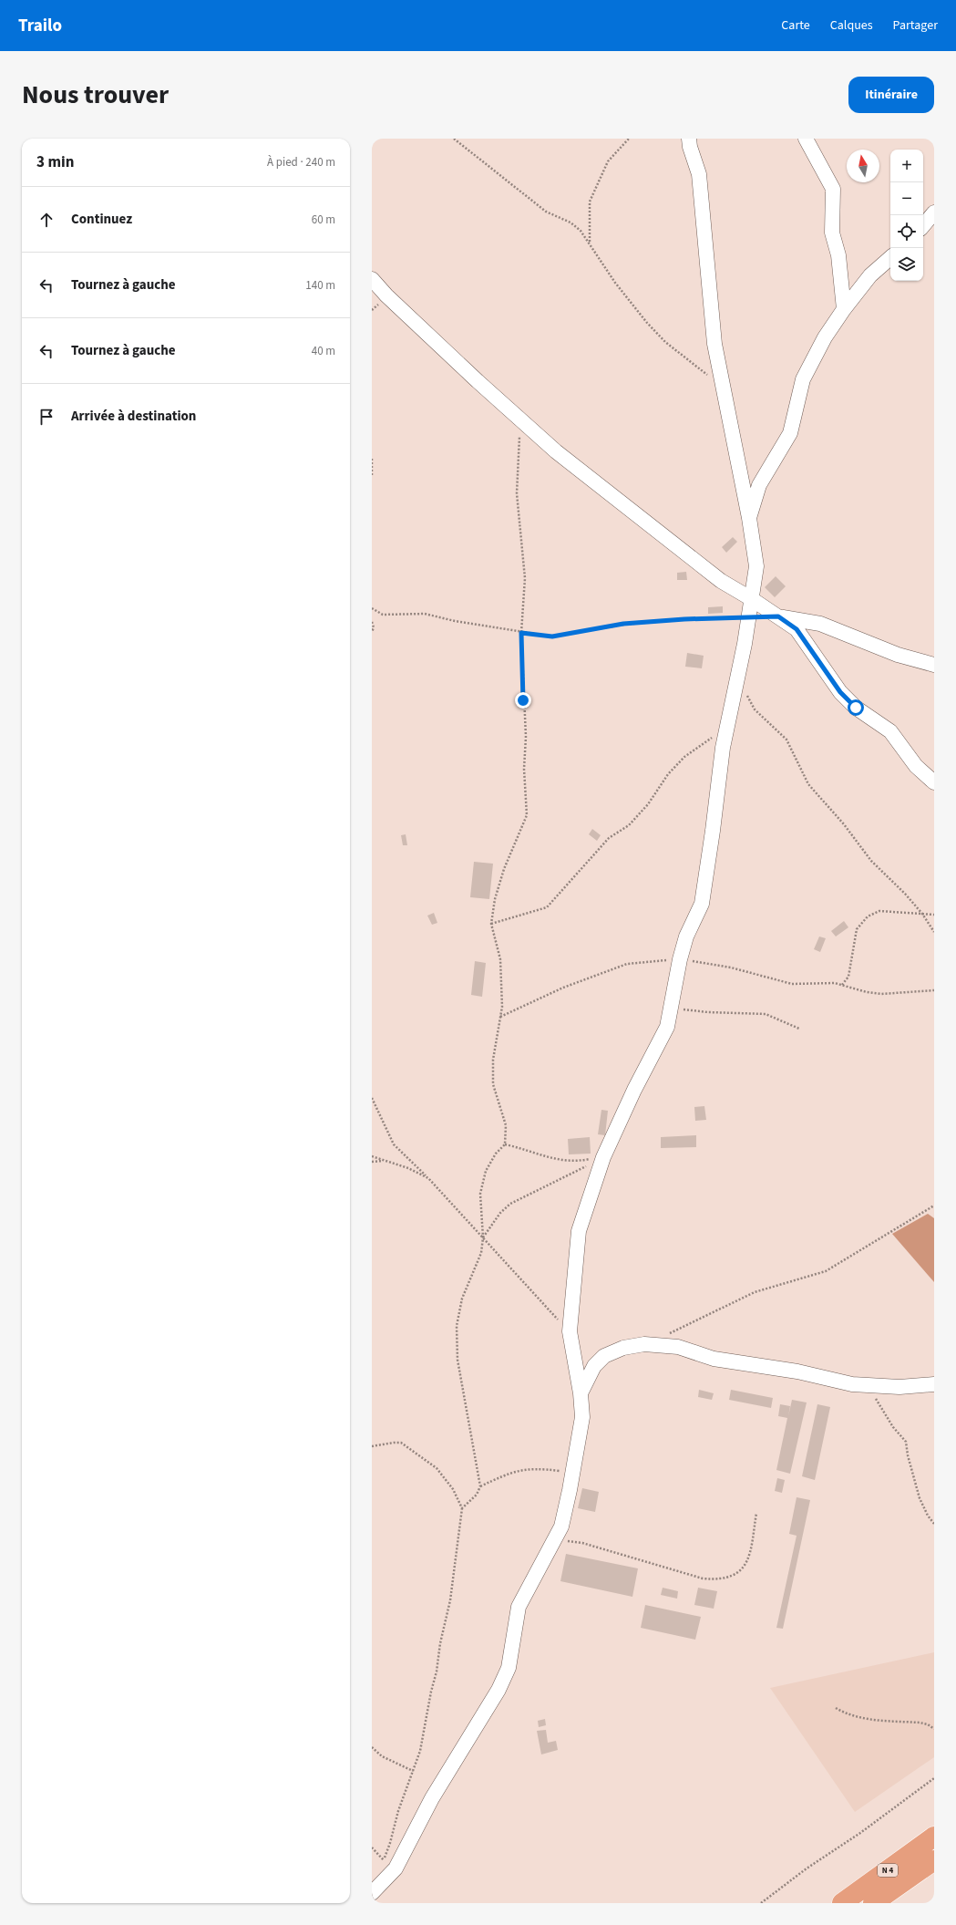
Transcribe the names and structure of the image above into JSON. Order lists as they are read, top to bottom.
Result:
{
  "streets": {
    "highway": ["N 4"]
  },
  "north": "top",
  "page": {
    "header": "Trailo",
    "nav": ["Carte", "Calques", "Partager"],
    "title": "Nous trouver",
    "buttons": "Itinéraire",
    "heading": ["3 min", "À pied · 240 m"],
    "map_buttons": ["+", "−"],
    "list": [
      ["Continuez", "60 m"],
      ["Tournez à gauche", "140 m"],
      ["Tournez à gauche", "40 m"],
      "Arrivée à destination"
    ]
  }
}
